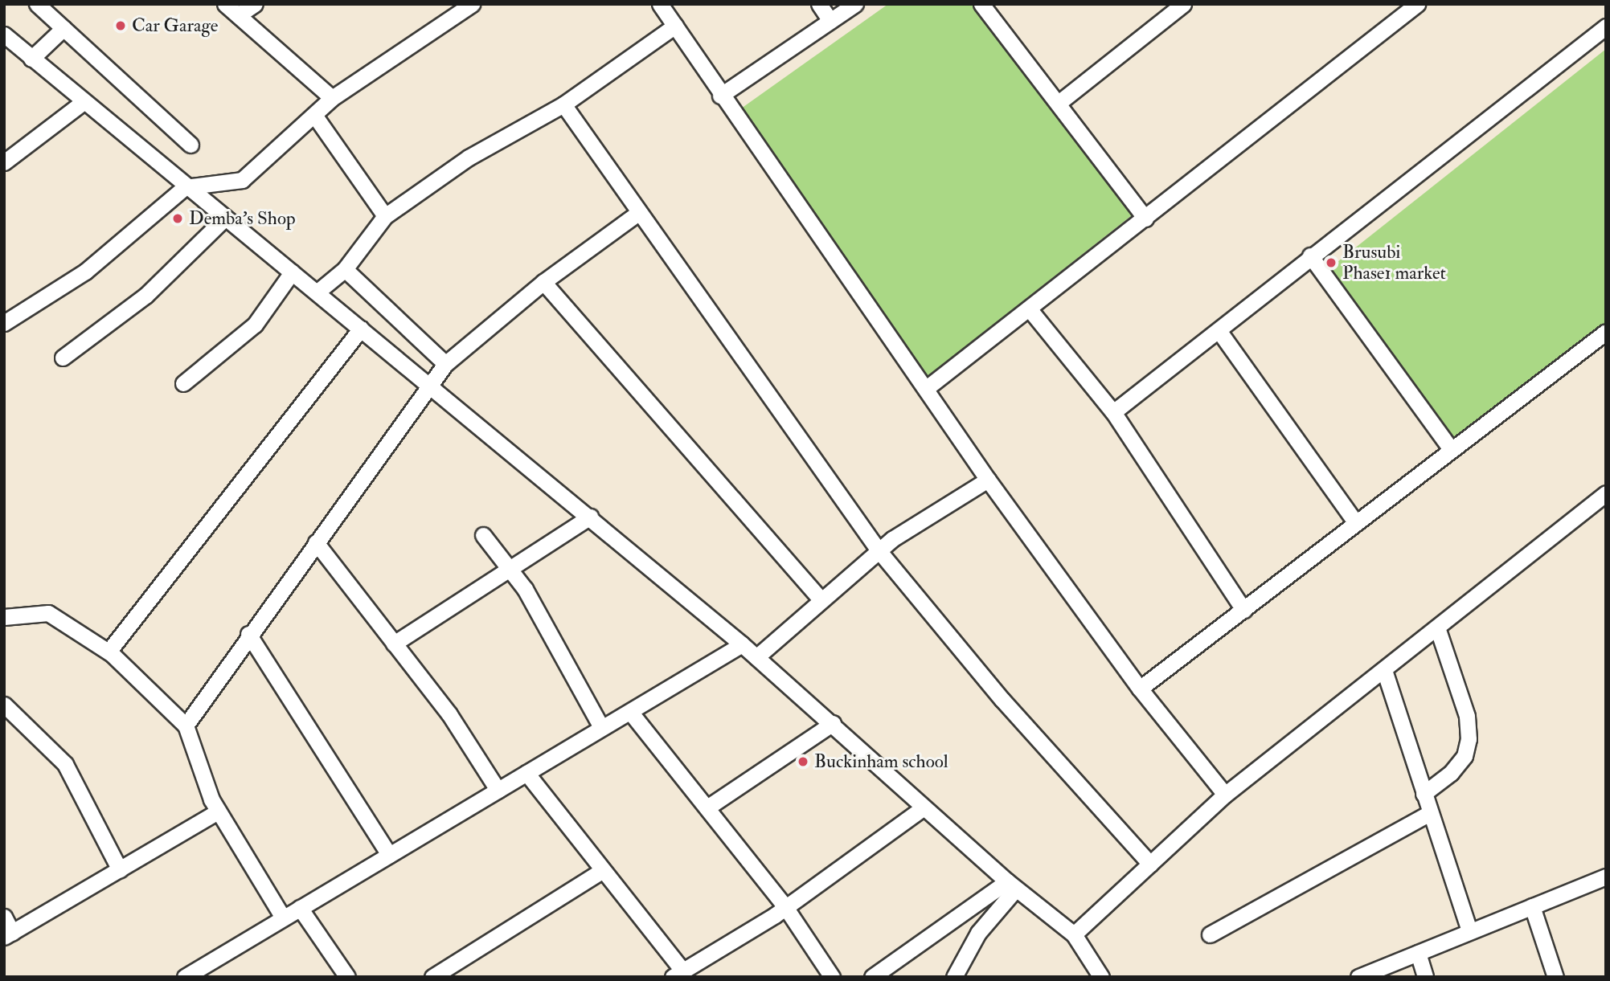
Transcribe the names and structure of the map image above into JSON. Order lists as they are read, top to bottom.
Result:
{
  "places": [
    "Car Garage",
    "Demba's Shop",
    "Brusubi Phase1 market",
    "Buckinham school"
  ]
}
